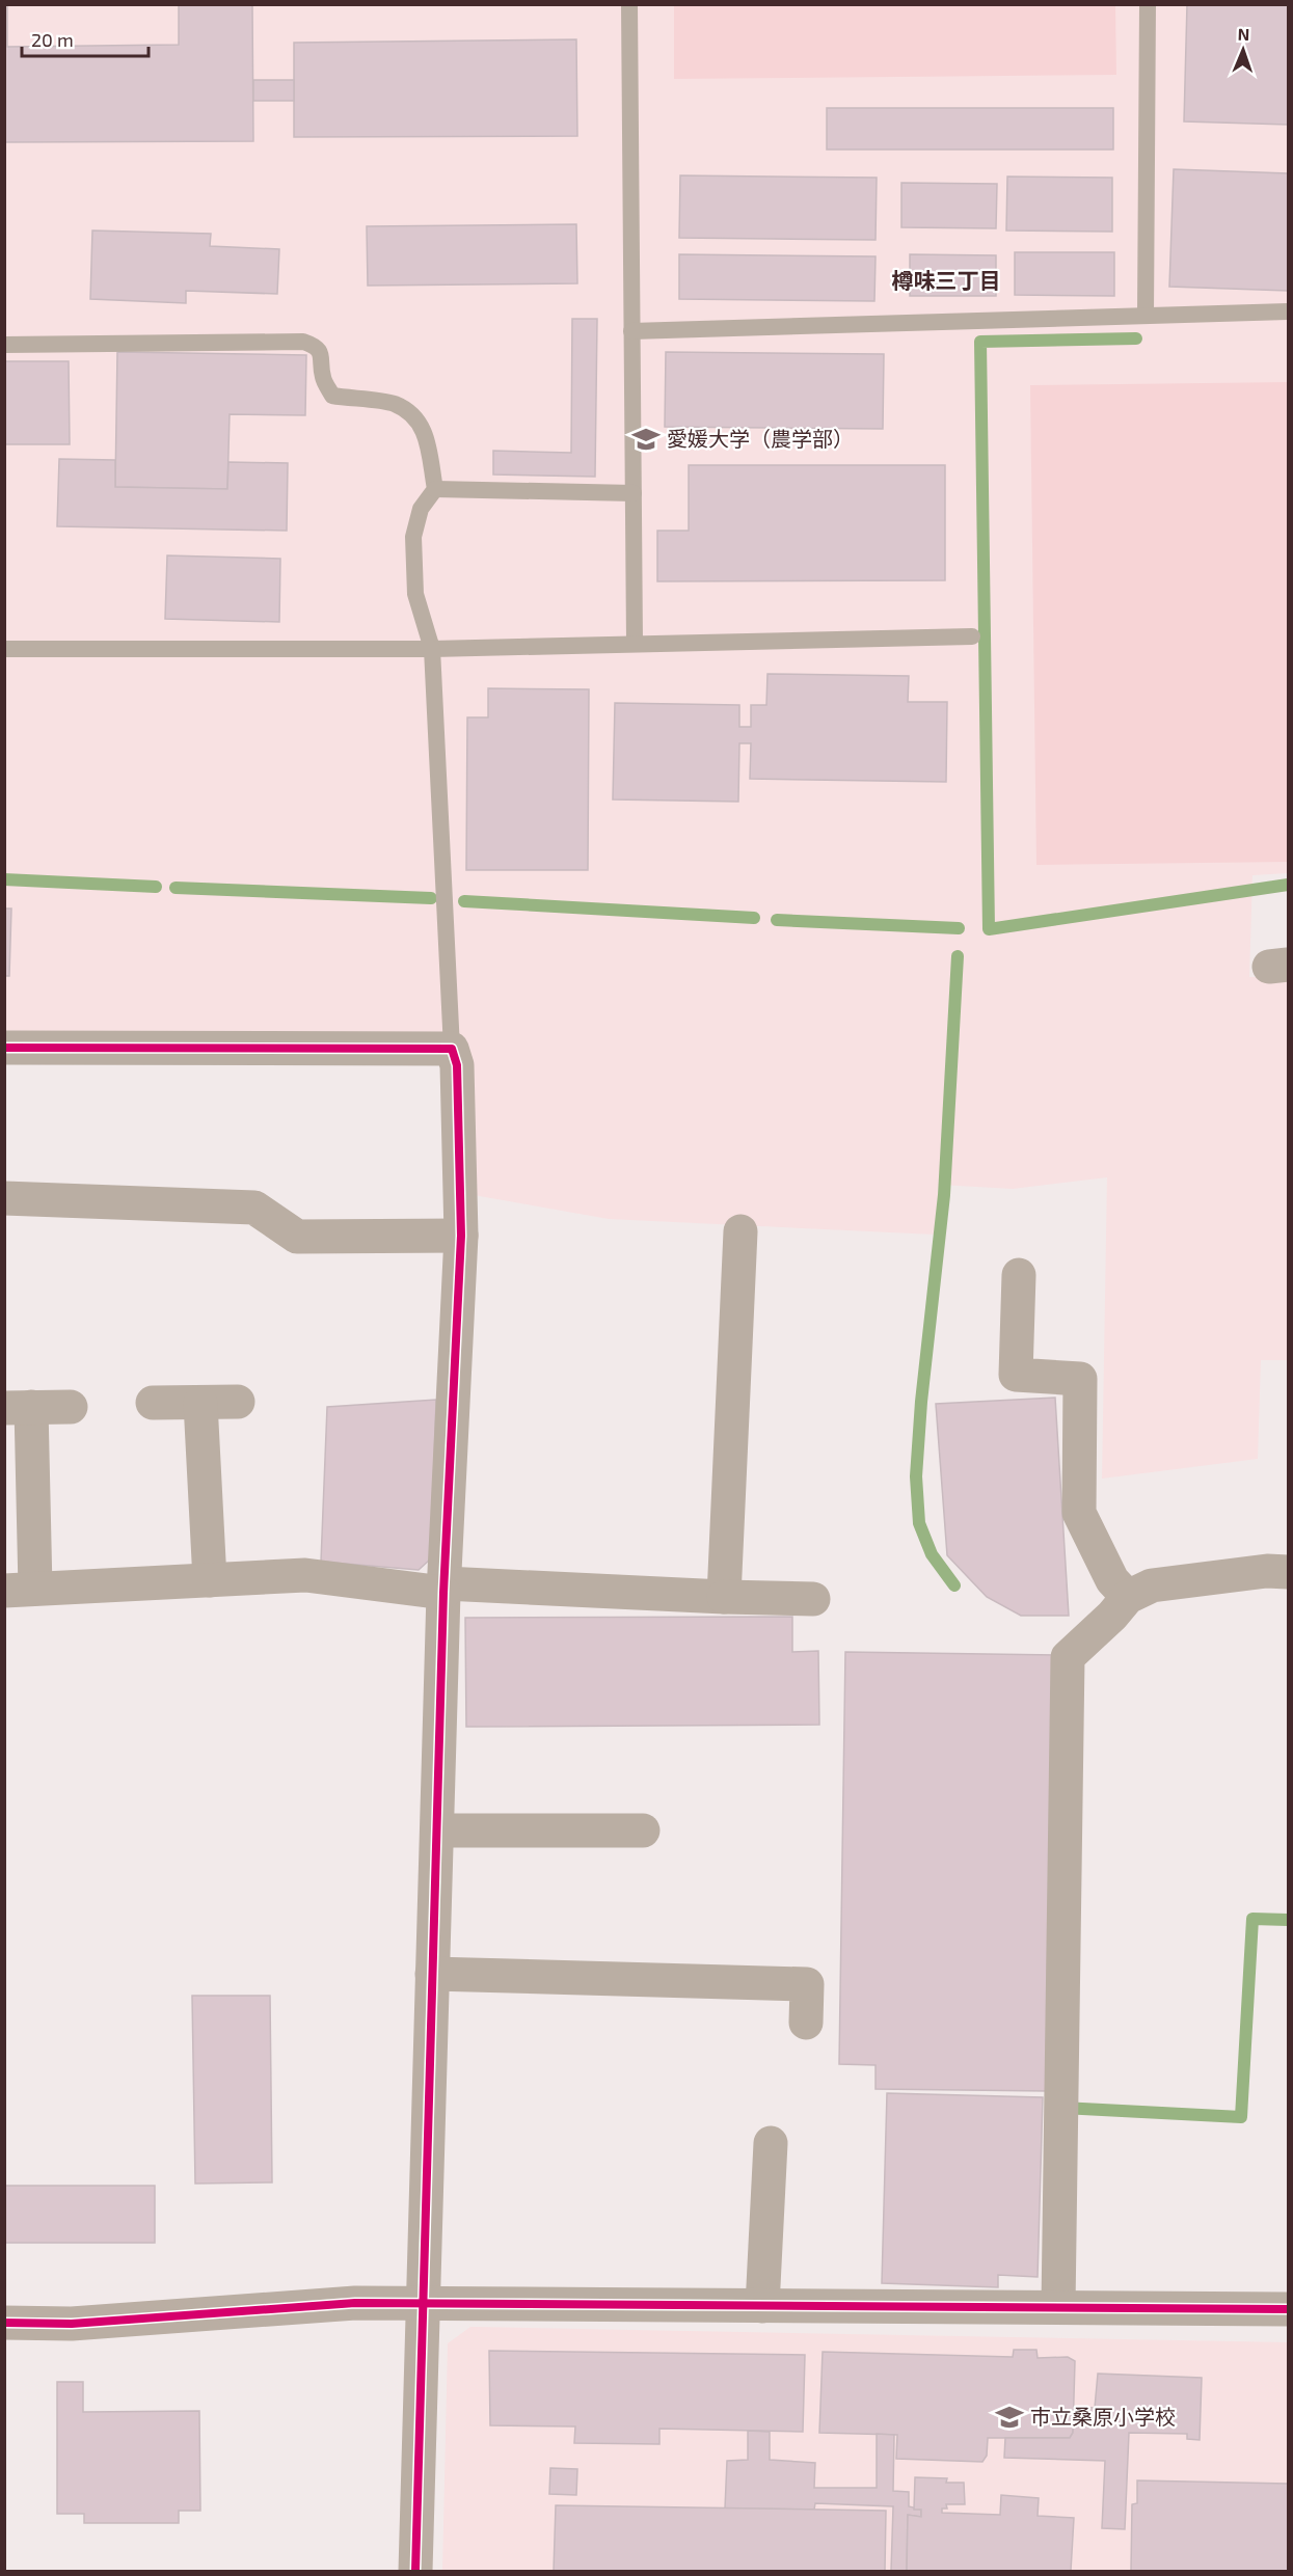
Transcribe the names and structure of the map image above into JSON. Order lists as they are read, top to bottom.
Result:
{
  "districts": ["樽味三丁目"],
  "places": {
    "school or university": ["愛媛大学（農学部）", "市立桑原小学校"]
  },
  "scale_bar": "20 m",
  "north": "top"
}
